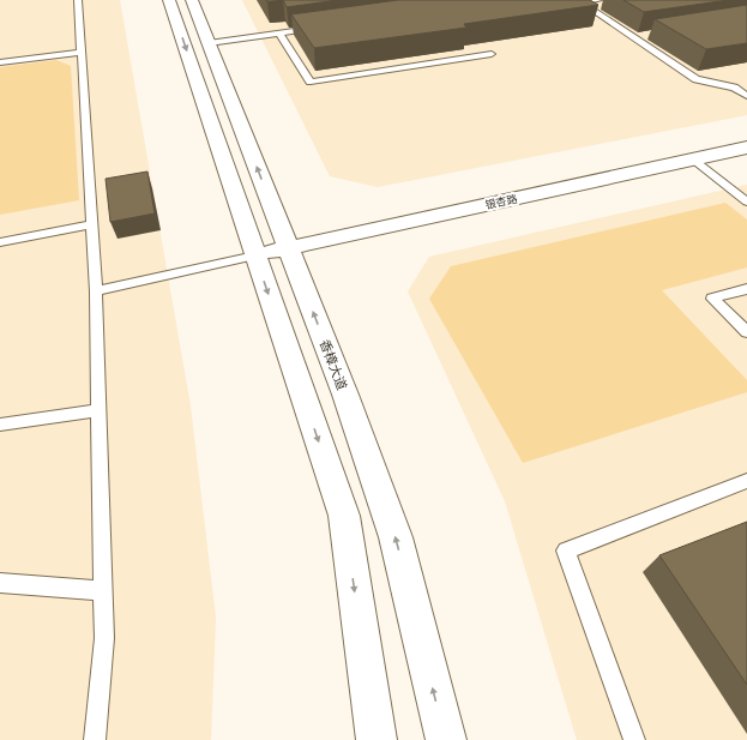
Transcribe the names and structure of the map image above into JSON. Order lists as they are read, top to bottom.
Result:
{
  "streets": {
    "main road": ["银杏路", "香樟大道"]
  },
  "crossings": [
    ["银杏路", "香樟大道"]
  ]
}
